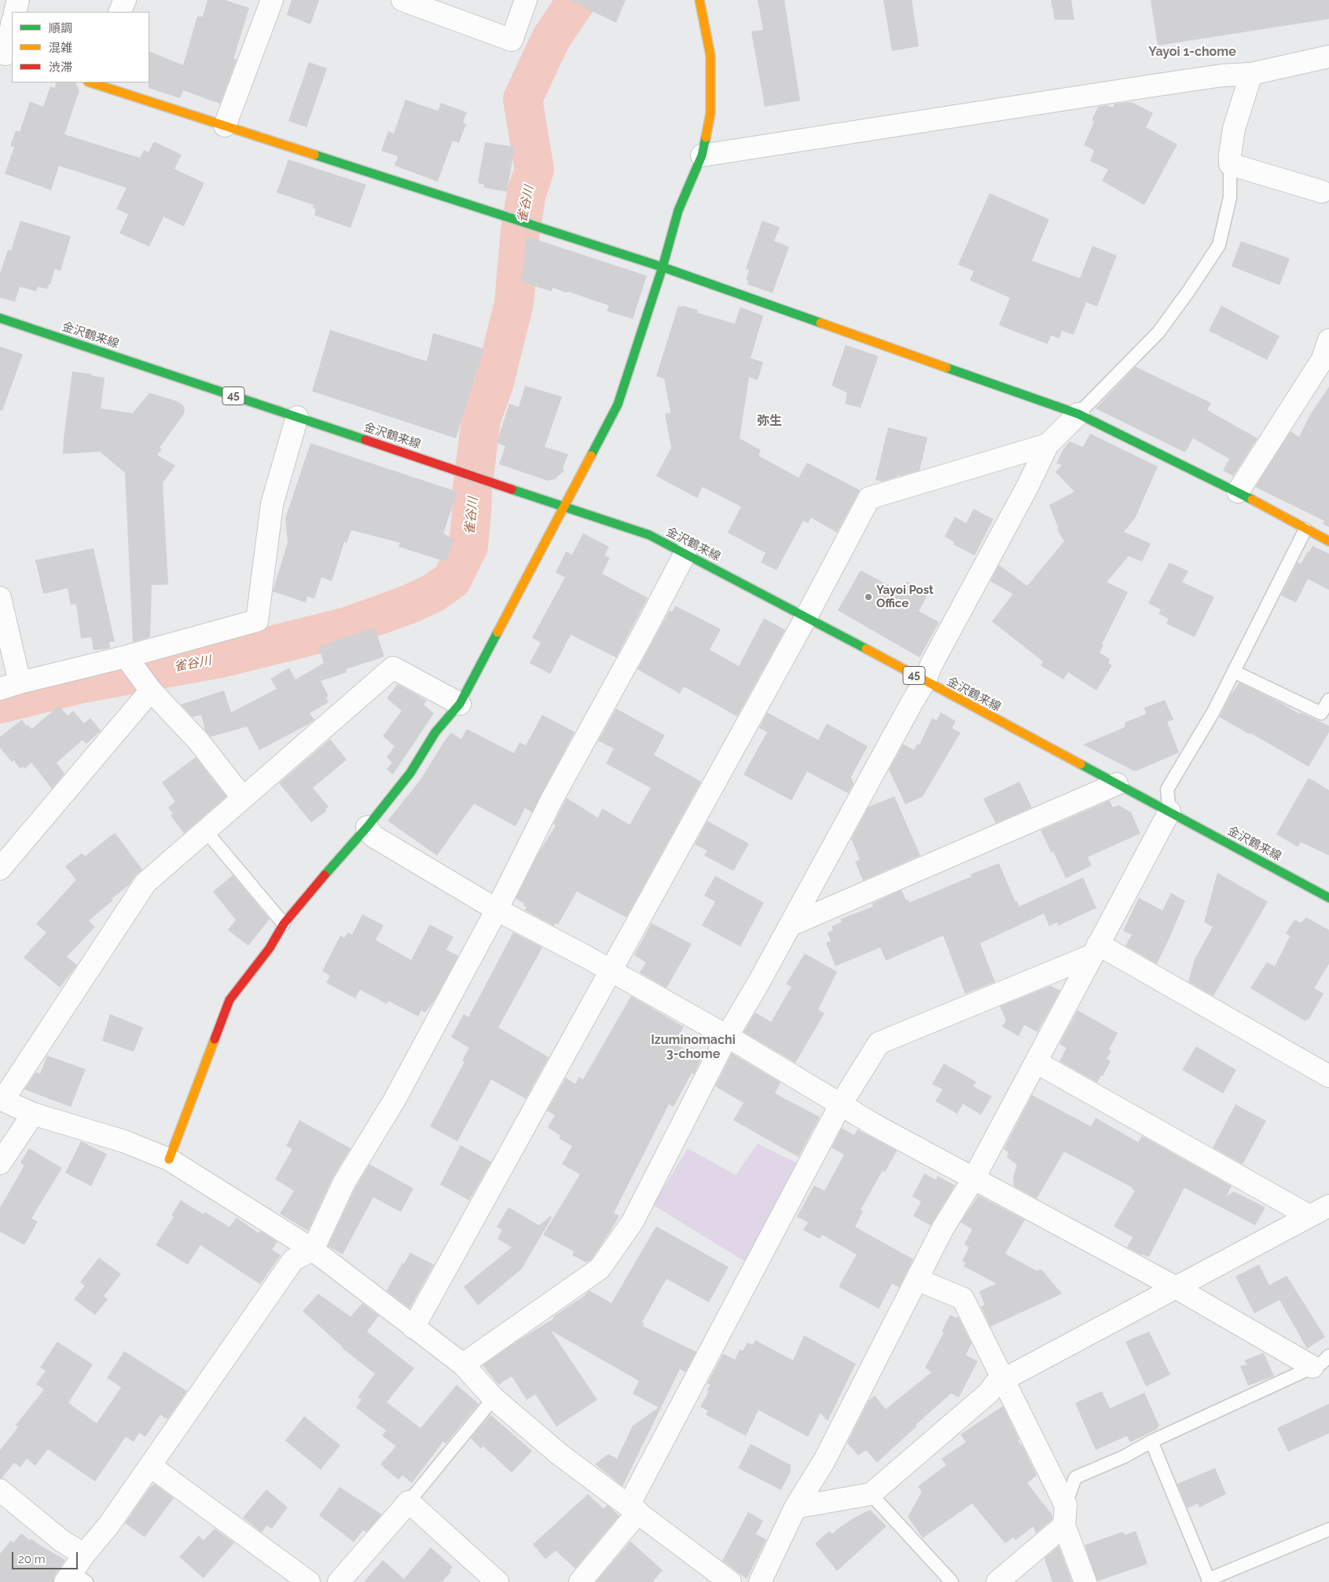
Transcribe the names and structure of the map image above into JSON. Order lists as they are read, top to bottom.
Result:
{
  "streets": {
    "street": ["金沢鶴来線", "45"]
  },
  "districts": ["Yayoi 1-chome", "弥生", "Izuminomachi 3-chome"],
  "water": ["雀谷川"],
  "places": ["Yayoi Post Office"],
  "legend": ["順調", "混雑", "渋滞"],
  "scale_bar": "20 m"
}
